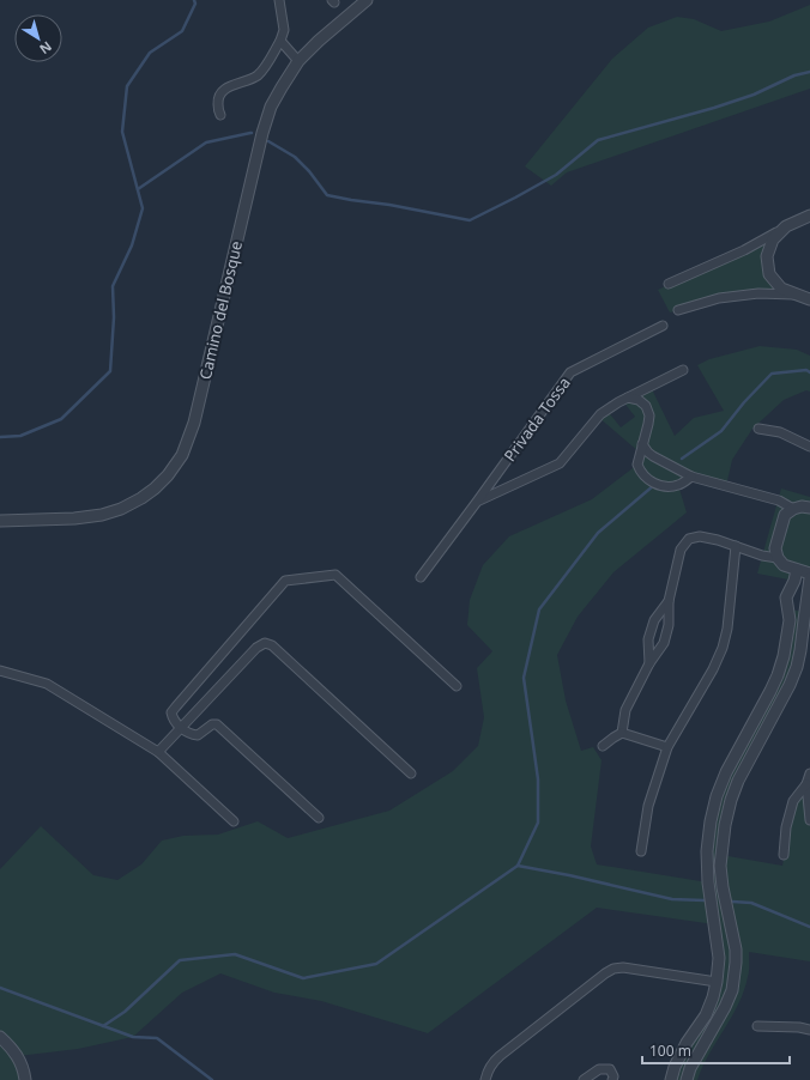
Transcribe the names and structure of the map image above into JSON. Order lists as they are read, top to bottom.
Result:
{
  "streets": {
    "street": ["Camino del Bosque", "Privada Tossa"]
  },
  "scale_bar": "100 m",
  "north": "bottom right"
}
